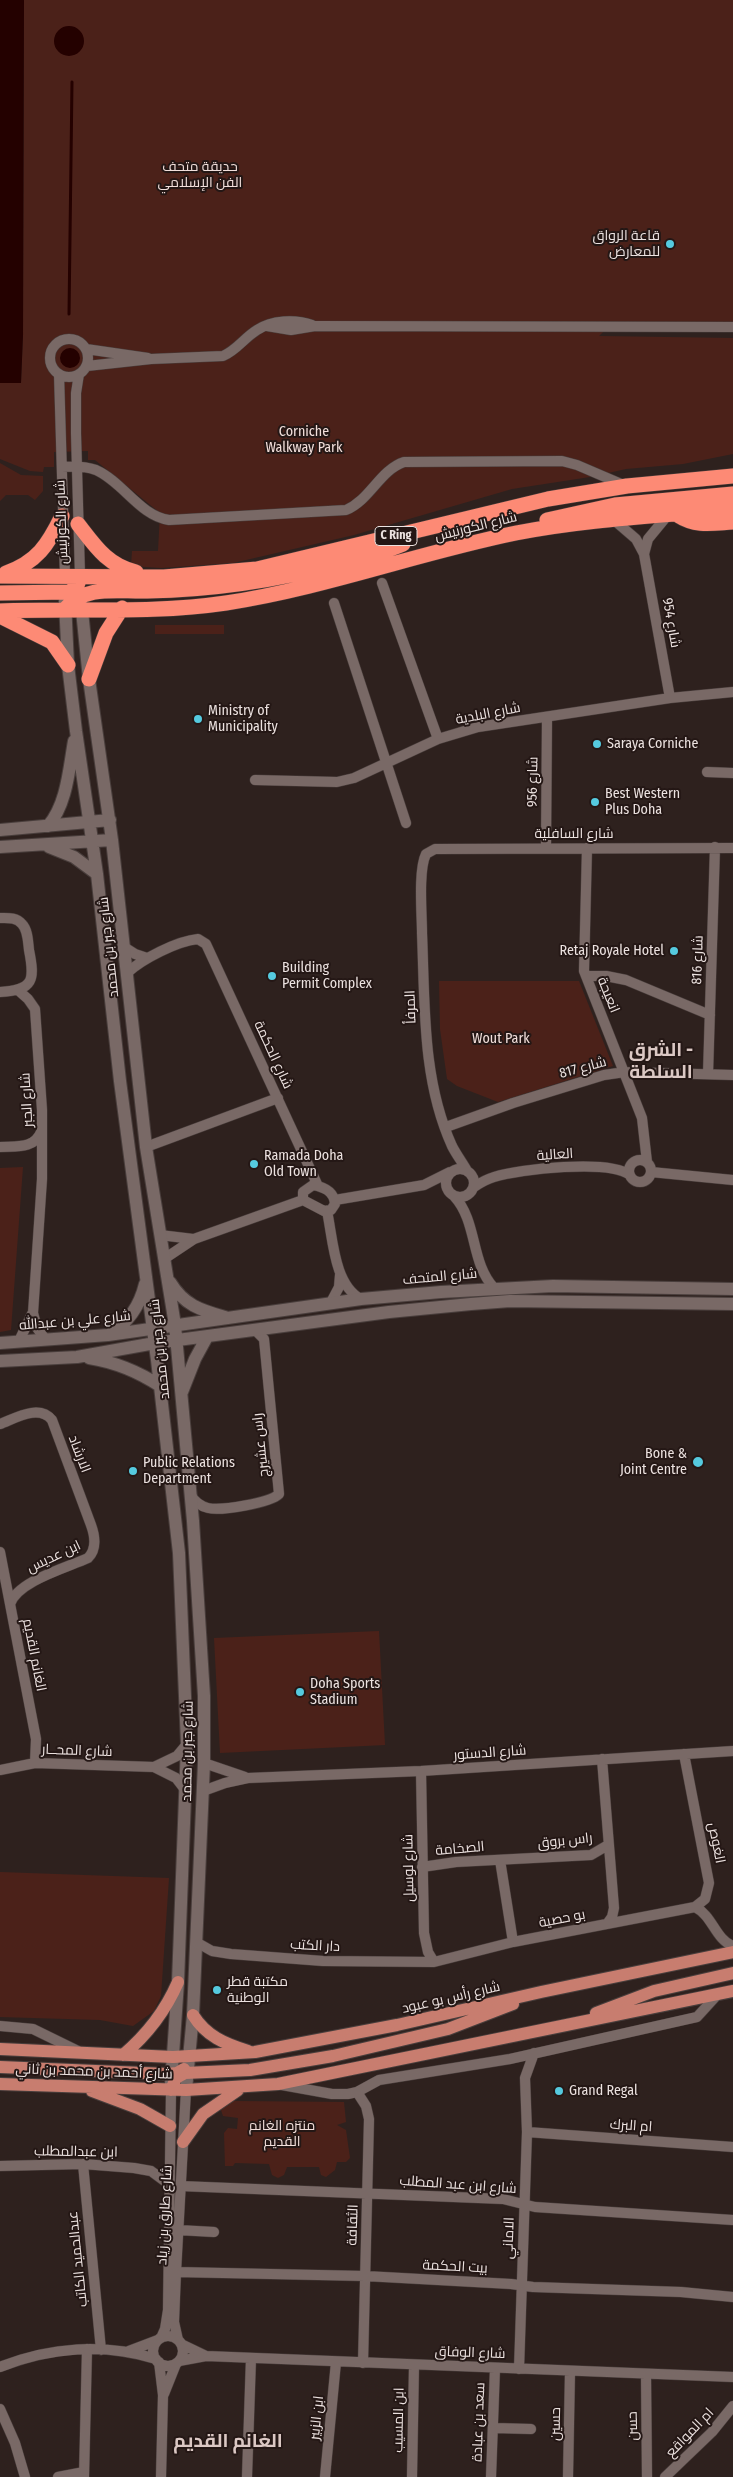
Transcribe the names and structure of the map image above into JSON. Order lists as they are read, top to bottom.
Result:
{
  "streets": {
    "highway": ["شارع الكورنيش", "C Ring"],
    "main road": ["شارع رأس بو عبود", "شارع أحمد بن محمد بن ثاني"],
    "street": [
      "شارع 954",
      "شارع البلدية",
      "شارع 956",
      "شارع السافلية",
      "شارع جبر بن محمد",
      "شارع 816",
      "انعيجة",
      "المرفأ",
      "شارع الحكمة",
      "شارع 817",
      "شارع الجبر",
      "العالية",
      "شارع المتحف",
      "شارع علي بن عبدالله",
      "راس عشيرج",
      "الارشاد",
      "ابن عديس",
      "الغانم القديم",
      "شارع المحــار",
      "شارع الدستور",
      "راس بروق",
      "الغوص",
      "الصخامة",
      "شارع لوسيل",
      "بو حصية",
      "دار الكتب",
      "ام البرك",
      "ابن عبدالمطلب",
      "شارع ابن عبد المطلب",
      "شارع طارق بن زياد",
      "الثقافة",
      "الاماني",
      "عبدالحميد الكاتب",
      "بيت الحكمة",
      "شارع الوفاق",
      "ابن الزبير",
      "ابن المسيب",
      "سعد بن عبادة",
      "حسين",
      "حسن",
      "ام المواقع"
    ]
  },
  "crossings": [
    ["شارع الكورنيش", "شارع 954"],
    ["شارع الكورنيش", "شارع جبر بن محمد"],
    ["شارع 954", "شارع البلدية"],
    ["شارع البلدية", "شارع 956"],
    ["شارع 956", "شارع السافلية"],
    ["شارع السافلية", "شارع 816"],
    ["شارع السافلية", "انعيجة"],
    ["شارع السافلية", "المرفأ"],
    ["شارع جبر بن محمد", "شارع المتحف"],
    ["شارع جبر بن محمد", "شارع علي بن عبدالله"],
    ["شارع جبر بن محمد", "راس عشيرج"],
    ["شارع جبر بن محمد", "شارع المحــار"],
    ["شارع جبر بن محمد", "شارع الدستور"],
    ["شارع جبر بن محمد", "دار الكتب"],
    ["شارع جبر بن محمد", "شارع رأس بو عبود"],
    ["شارع جبر بن محمد", "شارع أحمد بن محمد بن ثاني"],
    ["شارع جبر بن محمد", "شارع طارق بن زياد"],
    ["شارع 816", "شارع 817"],
    ["انعيجة", "شارع 817"],
    ["انعيجة", "العالية"],
    ["المرفأ", "شارع 817"],
    ["المرفأ", "العالية"],
    ["شارع الجبر", "شارع علي بن عبدالله"],
    ["شارع المتحف", "شارع علي بن عبدالله"],
    ["الارشاد", "ابن عديس"],
    ["ابن عديس", "الغانم القديم"],
    ["الغانم القديم", "شارع المحــار"],
    ["شارع الدستور", "الغوص"],
    ["شارع الدستور", "شارع لوسيل"],
    ["راس بروق", "الصخامة"],
    ["راس بروق", "بو حصية"],
    ["الغوص", "بو حصية"],
    ["الصخامة", "شارع لوسيل"],
    ["شارع لوسيل", "بو حصية"],
    ["شارع لوسيل", "دار الكتب"],
    ["بو حصية", "دار الكتب"],
    ["شارع رأس بو عبود", "شارع أحمد بن محمد بن ثاني"],
    ["شارع أحمد بن محمد بن ثاني", "شارع طارق بن زياد"],
    ["ام البرك", "الاماني"],
    ["ابن عبدالمطلب", "عبدالحميد الكاتب"],
    ["شارع ابن عبد المطلب", "شارع طارق بن زياد"],
    ["شارع ابن عبد المطلب", "الثقافة"],
    ["شارع ابن عبد المطلب", "الاماني"],
    ["شارع طارق بن زياد", "بيت الحكمة"],
    ["شارع طارق بن زياد", "شارع الوفاق"],
    ["الثقافة", "بيت الحكمة"],
    ["الثقافة", "شارع الوفاق"],
    ["الاماني", "بيت الحكمة"],
    ["الاماني", "شارع الوفاق"],
    ["شارع الوفاق", "ابن الزبير"],
    ["شارع الوفاق", "ابن المسيب"],
    ["شارع الوفاق", "سعد بن عبادة"],
    ["شارع الوفاق", "حسين"],
    ["شارع الوفاق", "حسن"]
  ],
  "districts": ["الشرق - السلطة", "الغانم القديم"],
  "parks": [
    "حديقة متحف الفن الإسلامي",
    "Corniche Walkway Park",
    "Wout Park",
    "منتزه الغانم القديم"
  ],
  "places": [
    "قاعة الرواق للمعارض",
    "Ministry of Municipality",
    "Saraya Corniche",
    "Best Western Plus Doha",
    "Retaj Royale Hotel",
    "Building Permit Complex",
    "Ramada Doha Old Town",
    "Bone & Joint Centre",
    "Public Relations Department",
    "Doha Sports Stadium",
    "مكتبة قطر الوطنية",
    "Grand Regal"
  ]
}
